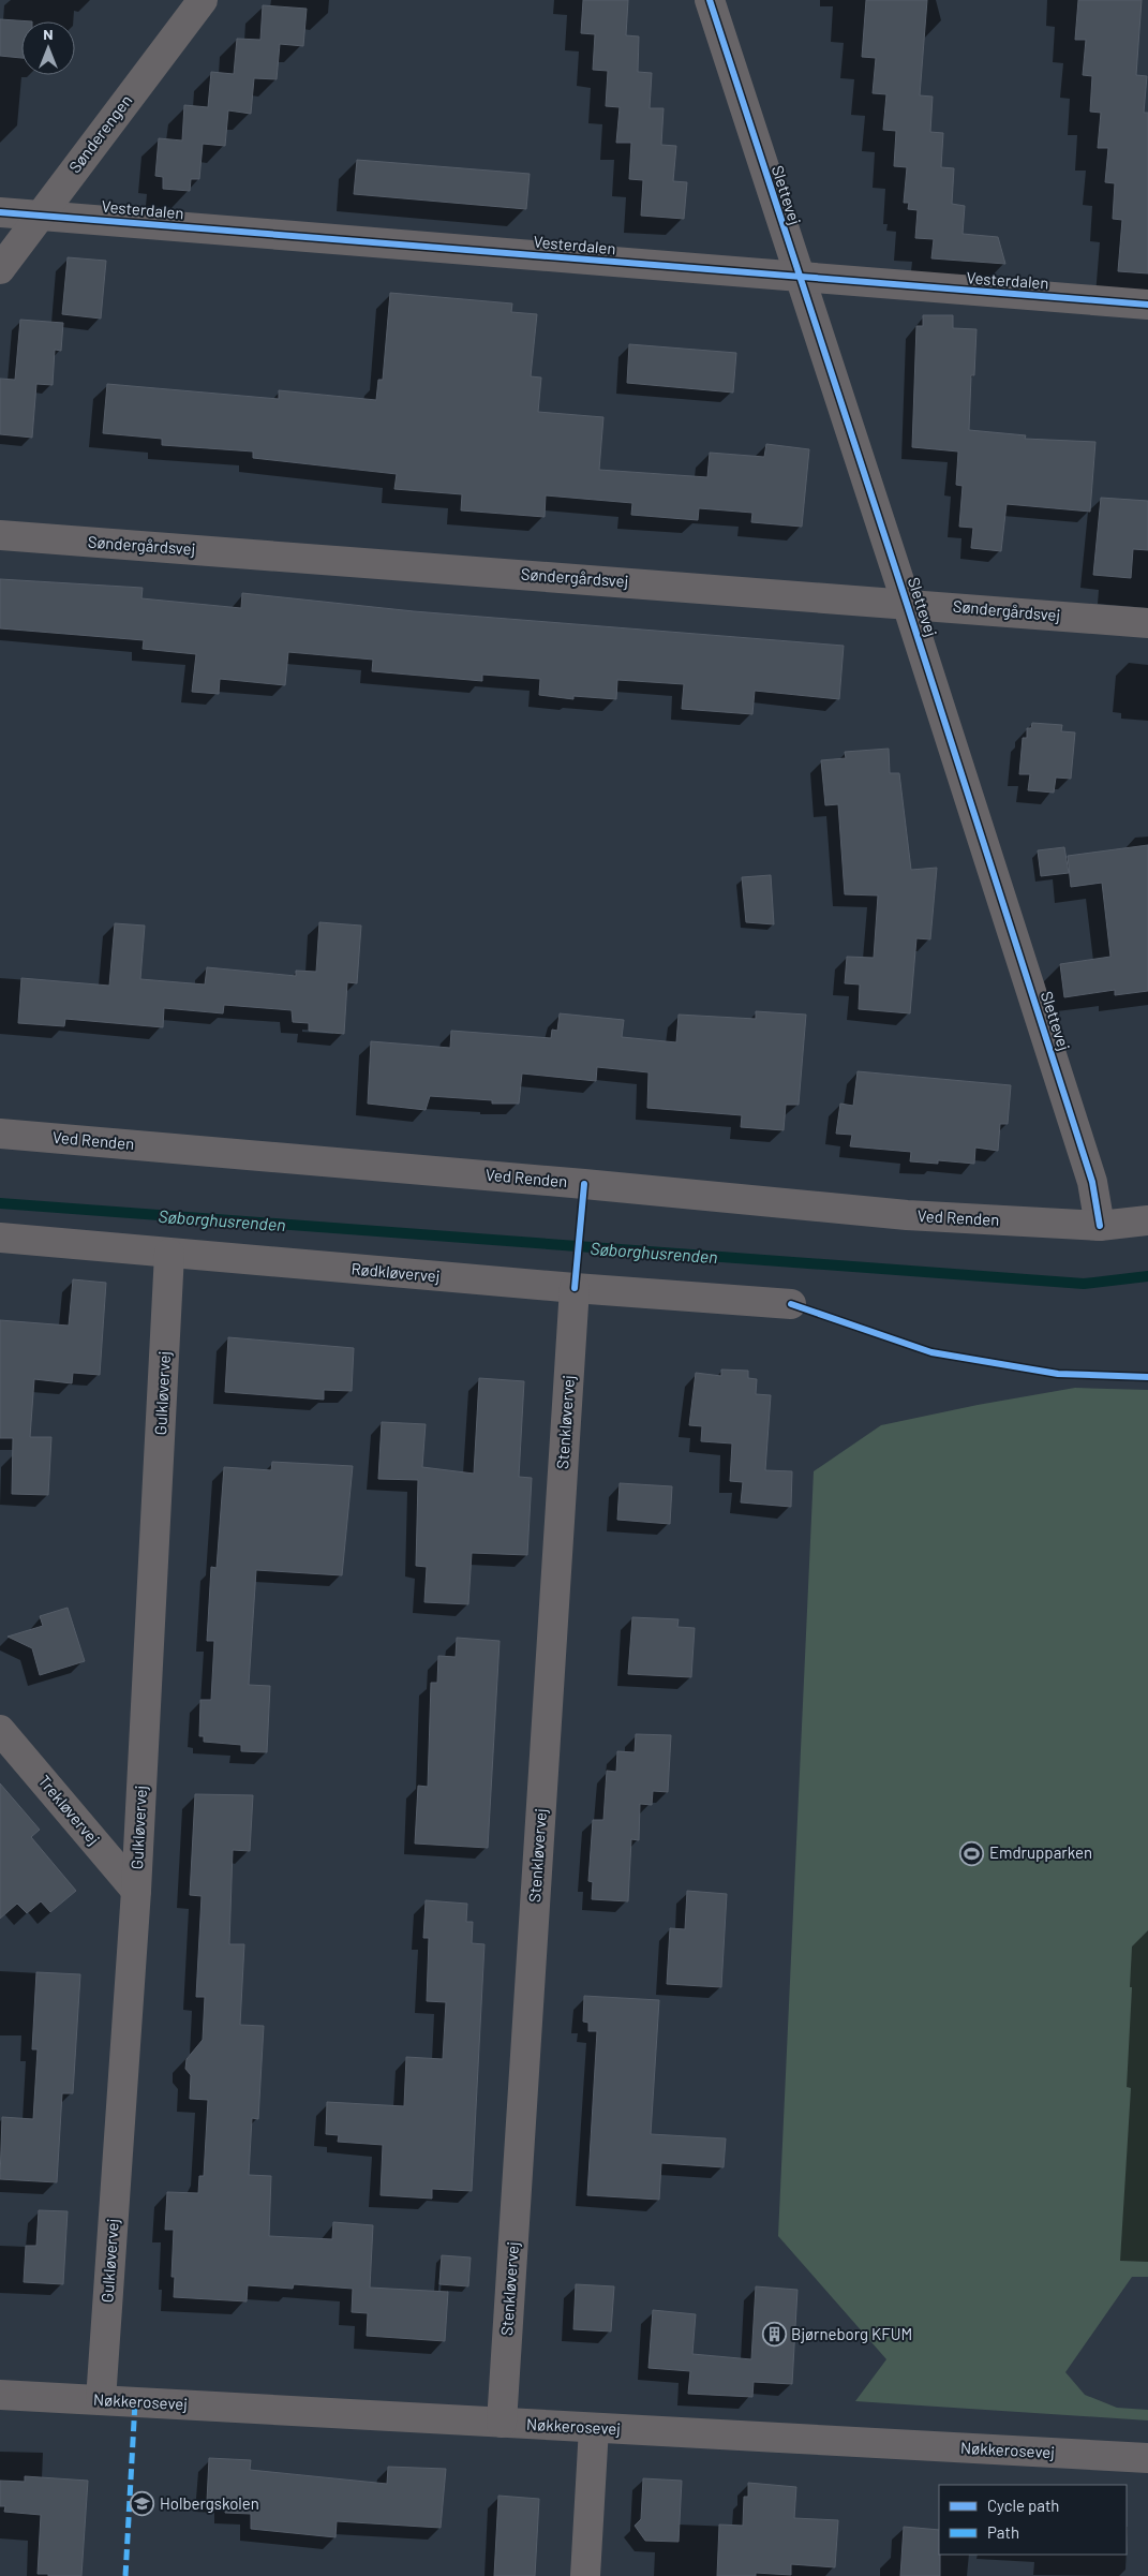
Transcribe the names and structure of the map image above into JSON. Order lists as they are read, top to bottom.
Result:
{
  "streets": {
    "street": [
      "Sønderengen",
      "Slettevej",
      "Vesterdalen",
      "Søndergårdsvej",
      "Ved Renden",
      "Rødkløvervej",
      "Gulkløvervej",
      "Stenkløvervej",
      "Trekløvervej",
      "Nøkkerosevej"
    ]
  },
  "crossings": [
    ["Sønderengen", "Vesterdalen"],
    ["Slettevej", "Vesterdalen"],
    ["Slettevej", "Søndergårdsvej"],
    ["Slettevej", "Ved Renden"],
    ["Rødkløvervej", "Gulkløvervej"],
    ["Rødkløvervej", "Stenkløvervej"],
    ["Gulkløvervej", "Trekløvervej"],
    ["Gulkløvervej", "Nøkkerosevej"],
    ["Stenkløvervej", "Nøkkerosevej"]
  ],
  "water": ["Søborghusrenden"],
  "places": {
    "sports": ["Emdrupparken"],
    "building": ["Bjørneborg KFUM"],
    "school or university": ["Holbergskolen"]
  },
  "legend": ["Cycle path", "Path"],
  "north": "top"
}
